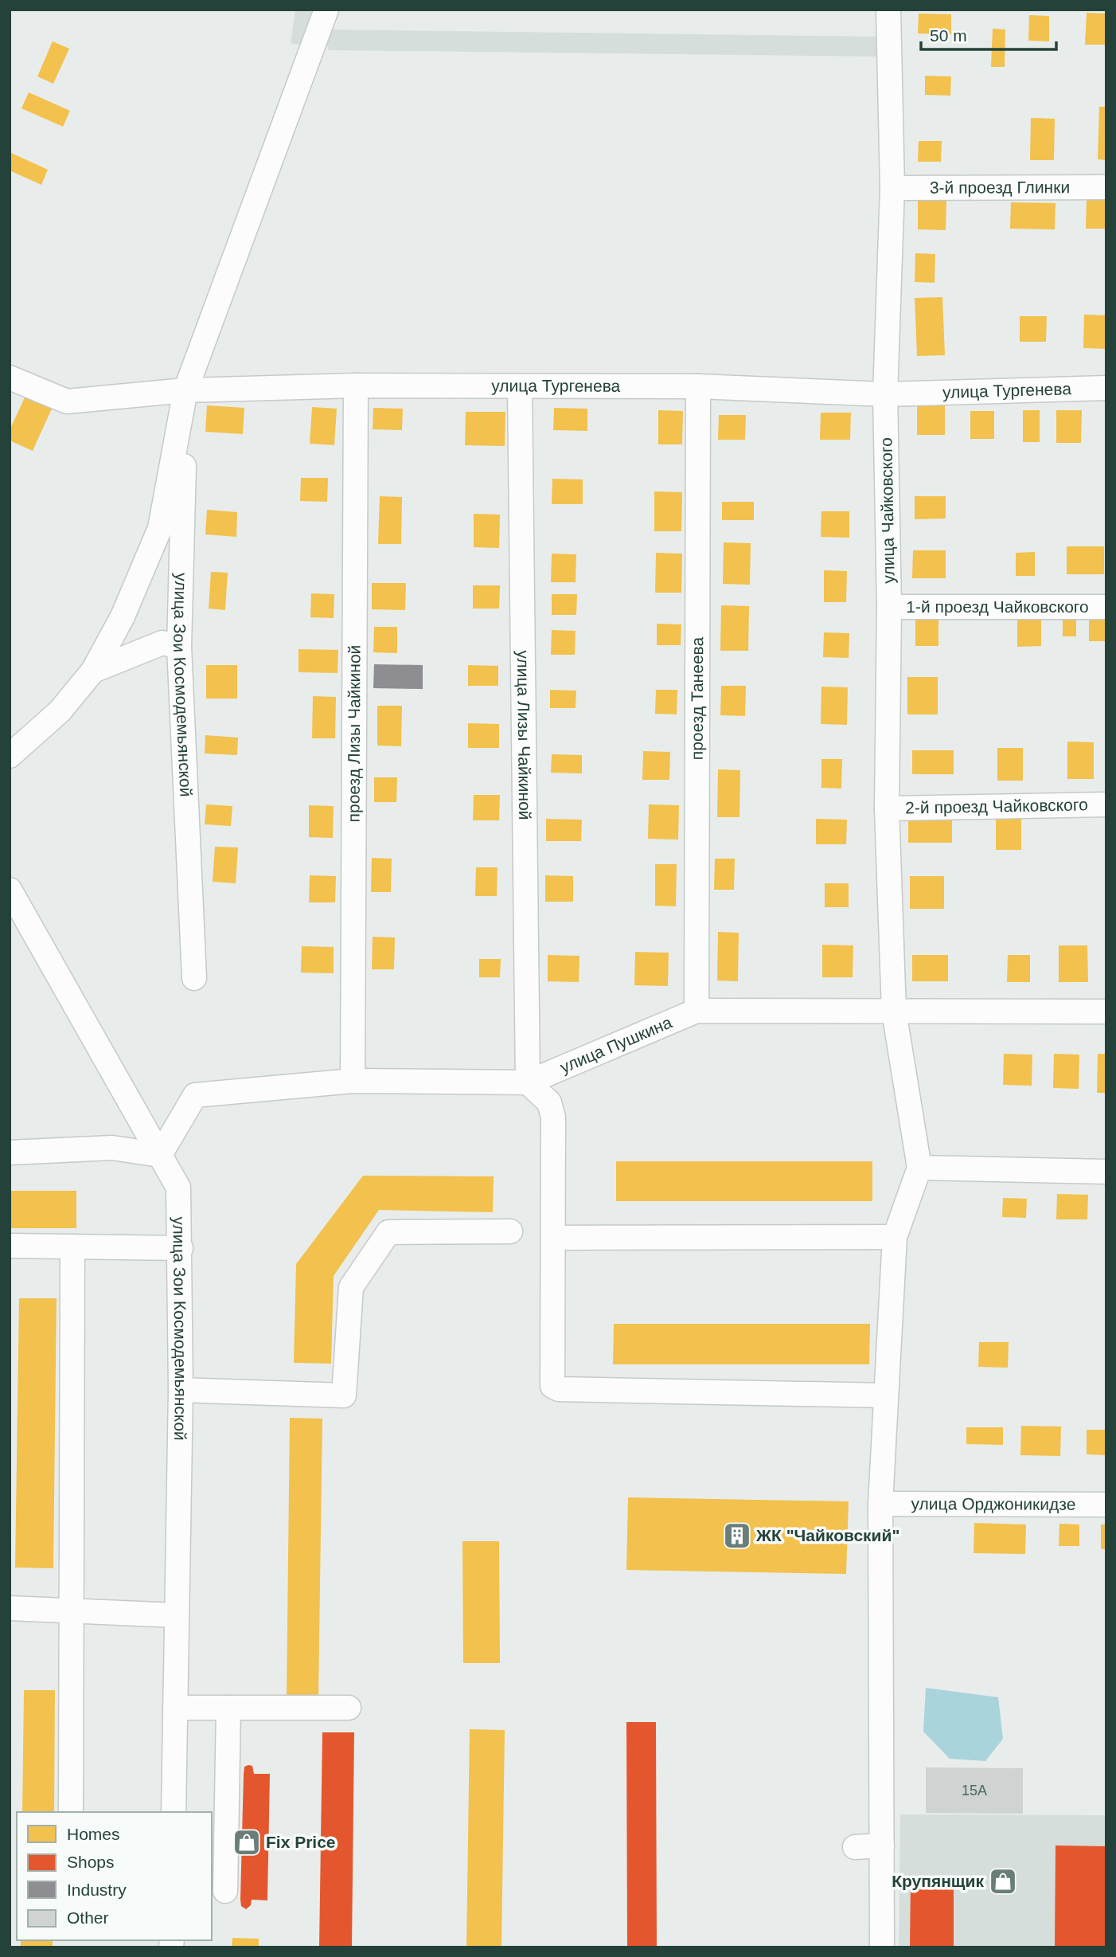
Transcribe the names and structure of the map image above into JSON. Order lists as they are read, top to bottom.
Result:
{
  "streets": {
    "street": [
      "3-й проезд Глинки",
      "улица Тургенева",
      "улица Чайковского",
      "1-й проезд Чайковского",
      "улица Зои Космодемьянской",
      "проезд Танеева",
      "проезд Лизы Чайкиной",
      "улица Лизы Чайкиной",
      "2-й проезд Чайковского",
      "улица Пушкина",
      "улица Орджоникидзе"
    ]
  },
  "crossings": [
    ["3-й проезд Глинки", "улица Чайковского"],
    ["улица Тургенева", "улица Чайковского"],
    ["улица Тургенева", "улица Зои Космодемьянской"],
    ["улица Тургенева", "проезд Танеева"],
    ["улица Тургенева", "проезд Лизы Чайкиной"],
    ["улица Тургенева", "улица Лизы Чайкиной"],
    ["улица Чайковского", "1-й проезд Чайковского"],
    ["улица Чайковского", "2-й проезд Чайковского"],
    ["улица Чайковского", "улица Пушкина"],
    ["улица Зои Космодемьянской", "улица Пушкина"],
    ["проезд Танеева", "улица Пушкина"],
    ["проезд Лизы Чайкиной", "улица Пушкина"],
    ["улица Лизы Чайкиной", "улица Пушкина"]
  ],
  "places": {
    "building": ["ЖК \"Чайковский\""],
    "shop": ["Fix Price", "Крупянщик"]
  },
  "house_numbers": ["15А"],
  "legend": [
    "Homes",
    "Shops",
    "Industry",
    "Other"
  ],
  "scale_bar": "50 m"
}
